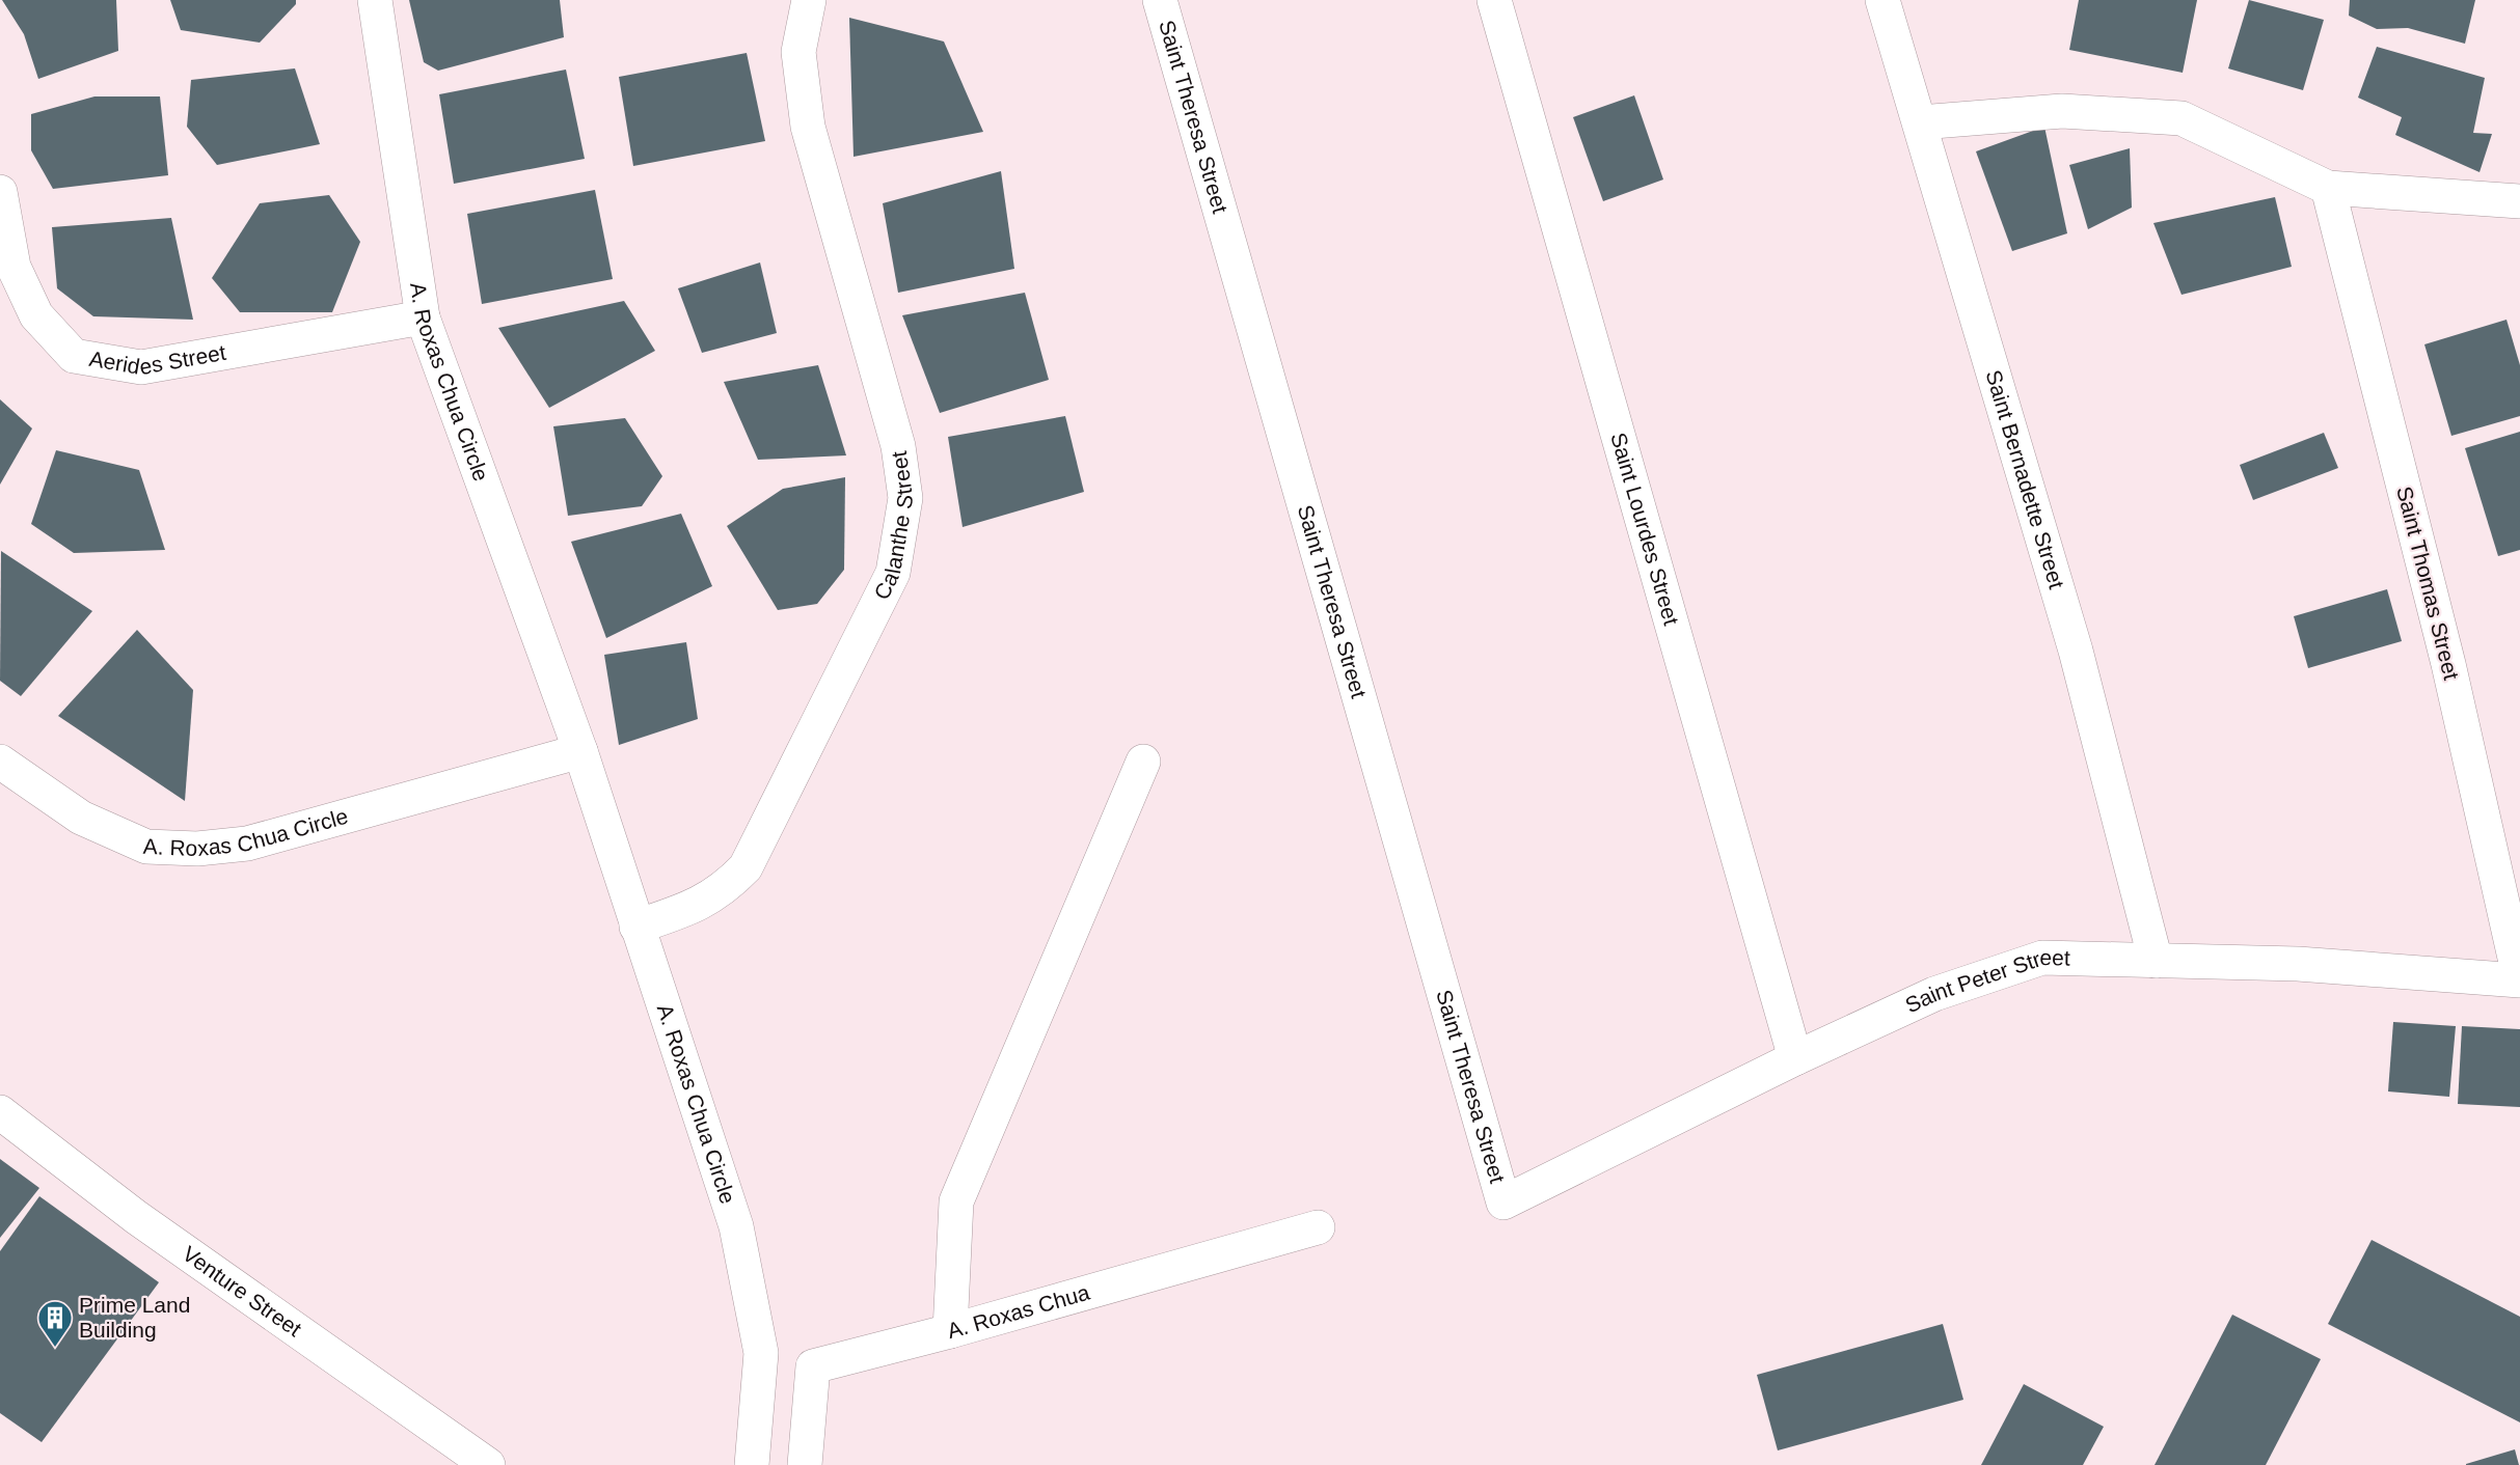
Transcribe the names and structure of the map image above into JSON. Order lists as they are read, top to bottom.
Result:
{
  "streets": {
    "street": [
      "Saint Theresa Street",
      "Aerides Street",
      "A. Roxas Chua Circle",
      "Saint Bernadette Street",
      "Calanthe Street",
      "Saint Lourdes Street",
      "Saint Thomas Street",
      "Saint Peter Street",
      "Venture Street",
      "A. Roxas Chua"
    ]
  },
  "crossings": [
    ["Saint Theresa Street", "Saint Peter Street"],
    ["Aerides Street", "A. Roxas Chua Circle"],
    ["A. Roxas Chua Circle", "Calanthe Street"],
    ["Saint Bernadette Street", "Saint Peter Street"],
    ["Saint Lourdes Street", "Saint Peter Street"],
    ["Saint Thomas Street", "Saint Peter Street"]
  ],
  "places": {
    "building": ["Prime Land Building"]
  }
}
